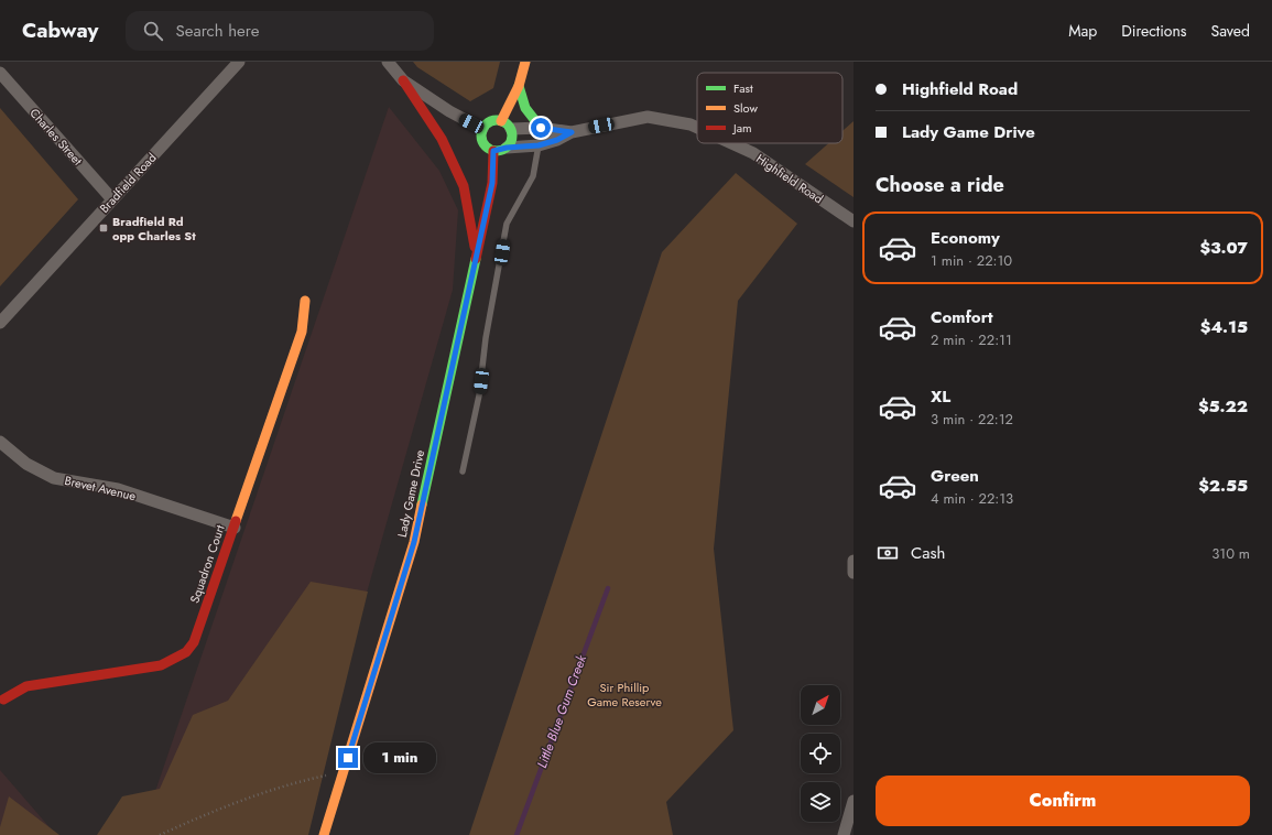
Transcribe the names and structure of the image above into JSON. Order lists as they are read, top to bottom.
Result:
{
  "streets": {
    "main road": ["Lady Game Drive", "Squadron Court"],
    "street": [
      "Charles Street",
      "Highfield Road",
      "Bradfield Road",
      "Brevet Avenue"
    ]
  },
  "crossings": [
    ["Charles Street", "Bradfield Road"],
    ["Highfield Road", "Lady Game Drive"],
    ["Brevet Avenue", "Squadron Court"]
  ],
  "water": ["Little Blue Gum Creek"],
  "parks": ["Sir Phillip Game Reserve"],
  "places": {
    "transit": ["Bradfield Rd opp Charles St"]
  },
  "legend": ["Fast", "Slow", "Jam"],
  "north": "top right",
  "page": {
    "header": "Cabway",
    "search": "Search here",
    "nav": ["Map", "Directions", "Saved"],
    "banner": ["Highfield Road", "Lady Game Drive"],
    "heading": "Choose a ride",
    "list": [
      {
        "name": "Economy",
        "note": "1 min · 22:10",
        "value": "$3.07"
      },
      {
        "name": "Comfort",
        "note": "2 min · 22:11",
        "value": "$4.15"
      },
      {
        "name": "XL",
        "note": "3 min · 22:12",
        "value": "$5.22"
      },
      {
        "name": "Green",
        "note": "4 min · 22:13",
        "value": "$2.55"
      }
    ],
    "pay": ["Cash", "310 m"],
    "bubble": "1 min",
    "buttons": "Confirm"
  }
}
